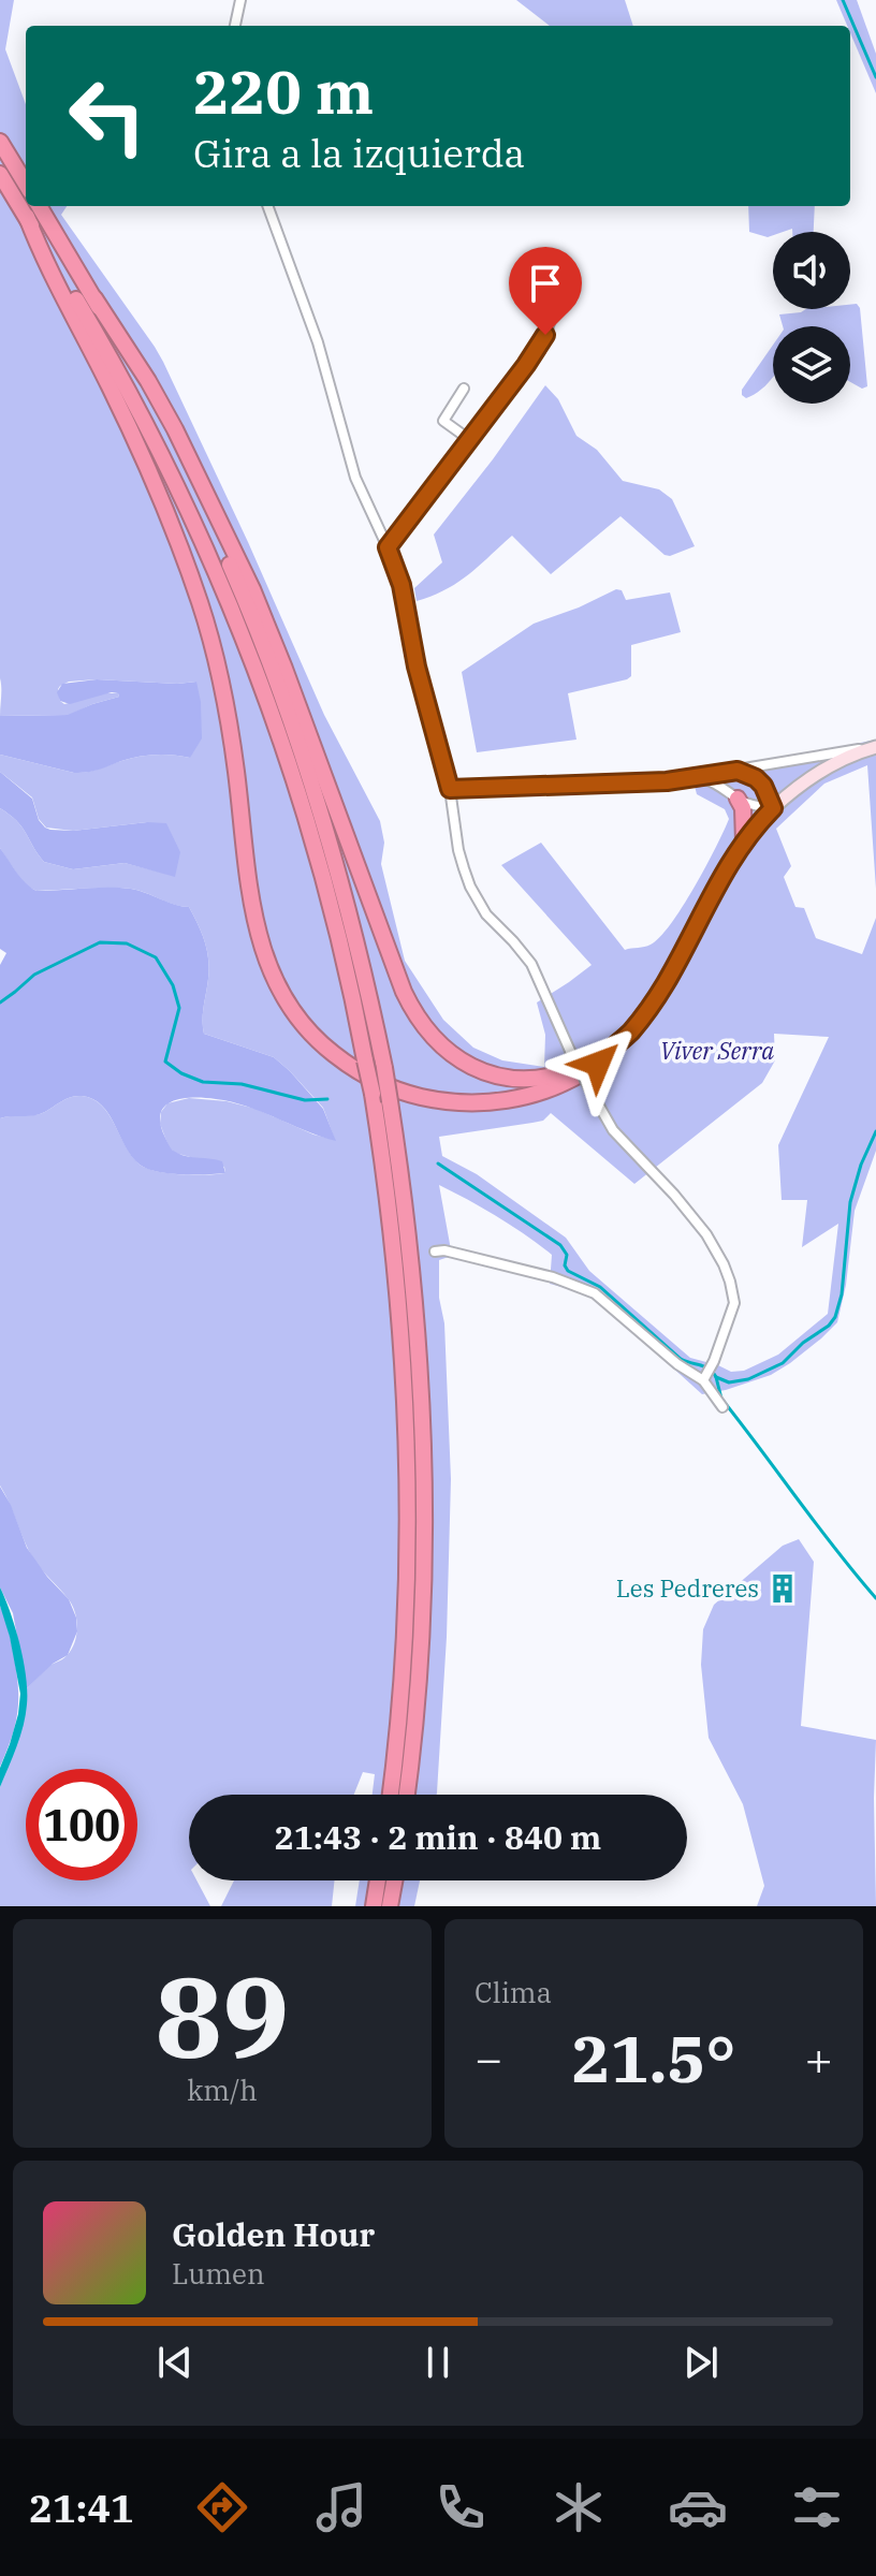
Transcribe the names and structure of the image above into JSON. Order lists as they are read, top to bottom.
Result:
{
  "parks": ["Viver Serra"],
  "places": {
    "building": ["Les Pedreres"]
  },
  "page": {
    "turn": ["220 m", "Gira a la izquierda"],
    "limit": "100",
    "trip": "21:43 · 2 min · 840 m",
    "tile": [
      ["89", "km/h"],
      "Clima"
    ],
    "heat": ["−", "21.5°", "+"],
    "song": ["Golden Hour", "Lumen"],
    "tabs": "21:41"
  }
}
